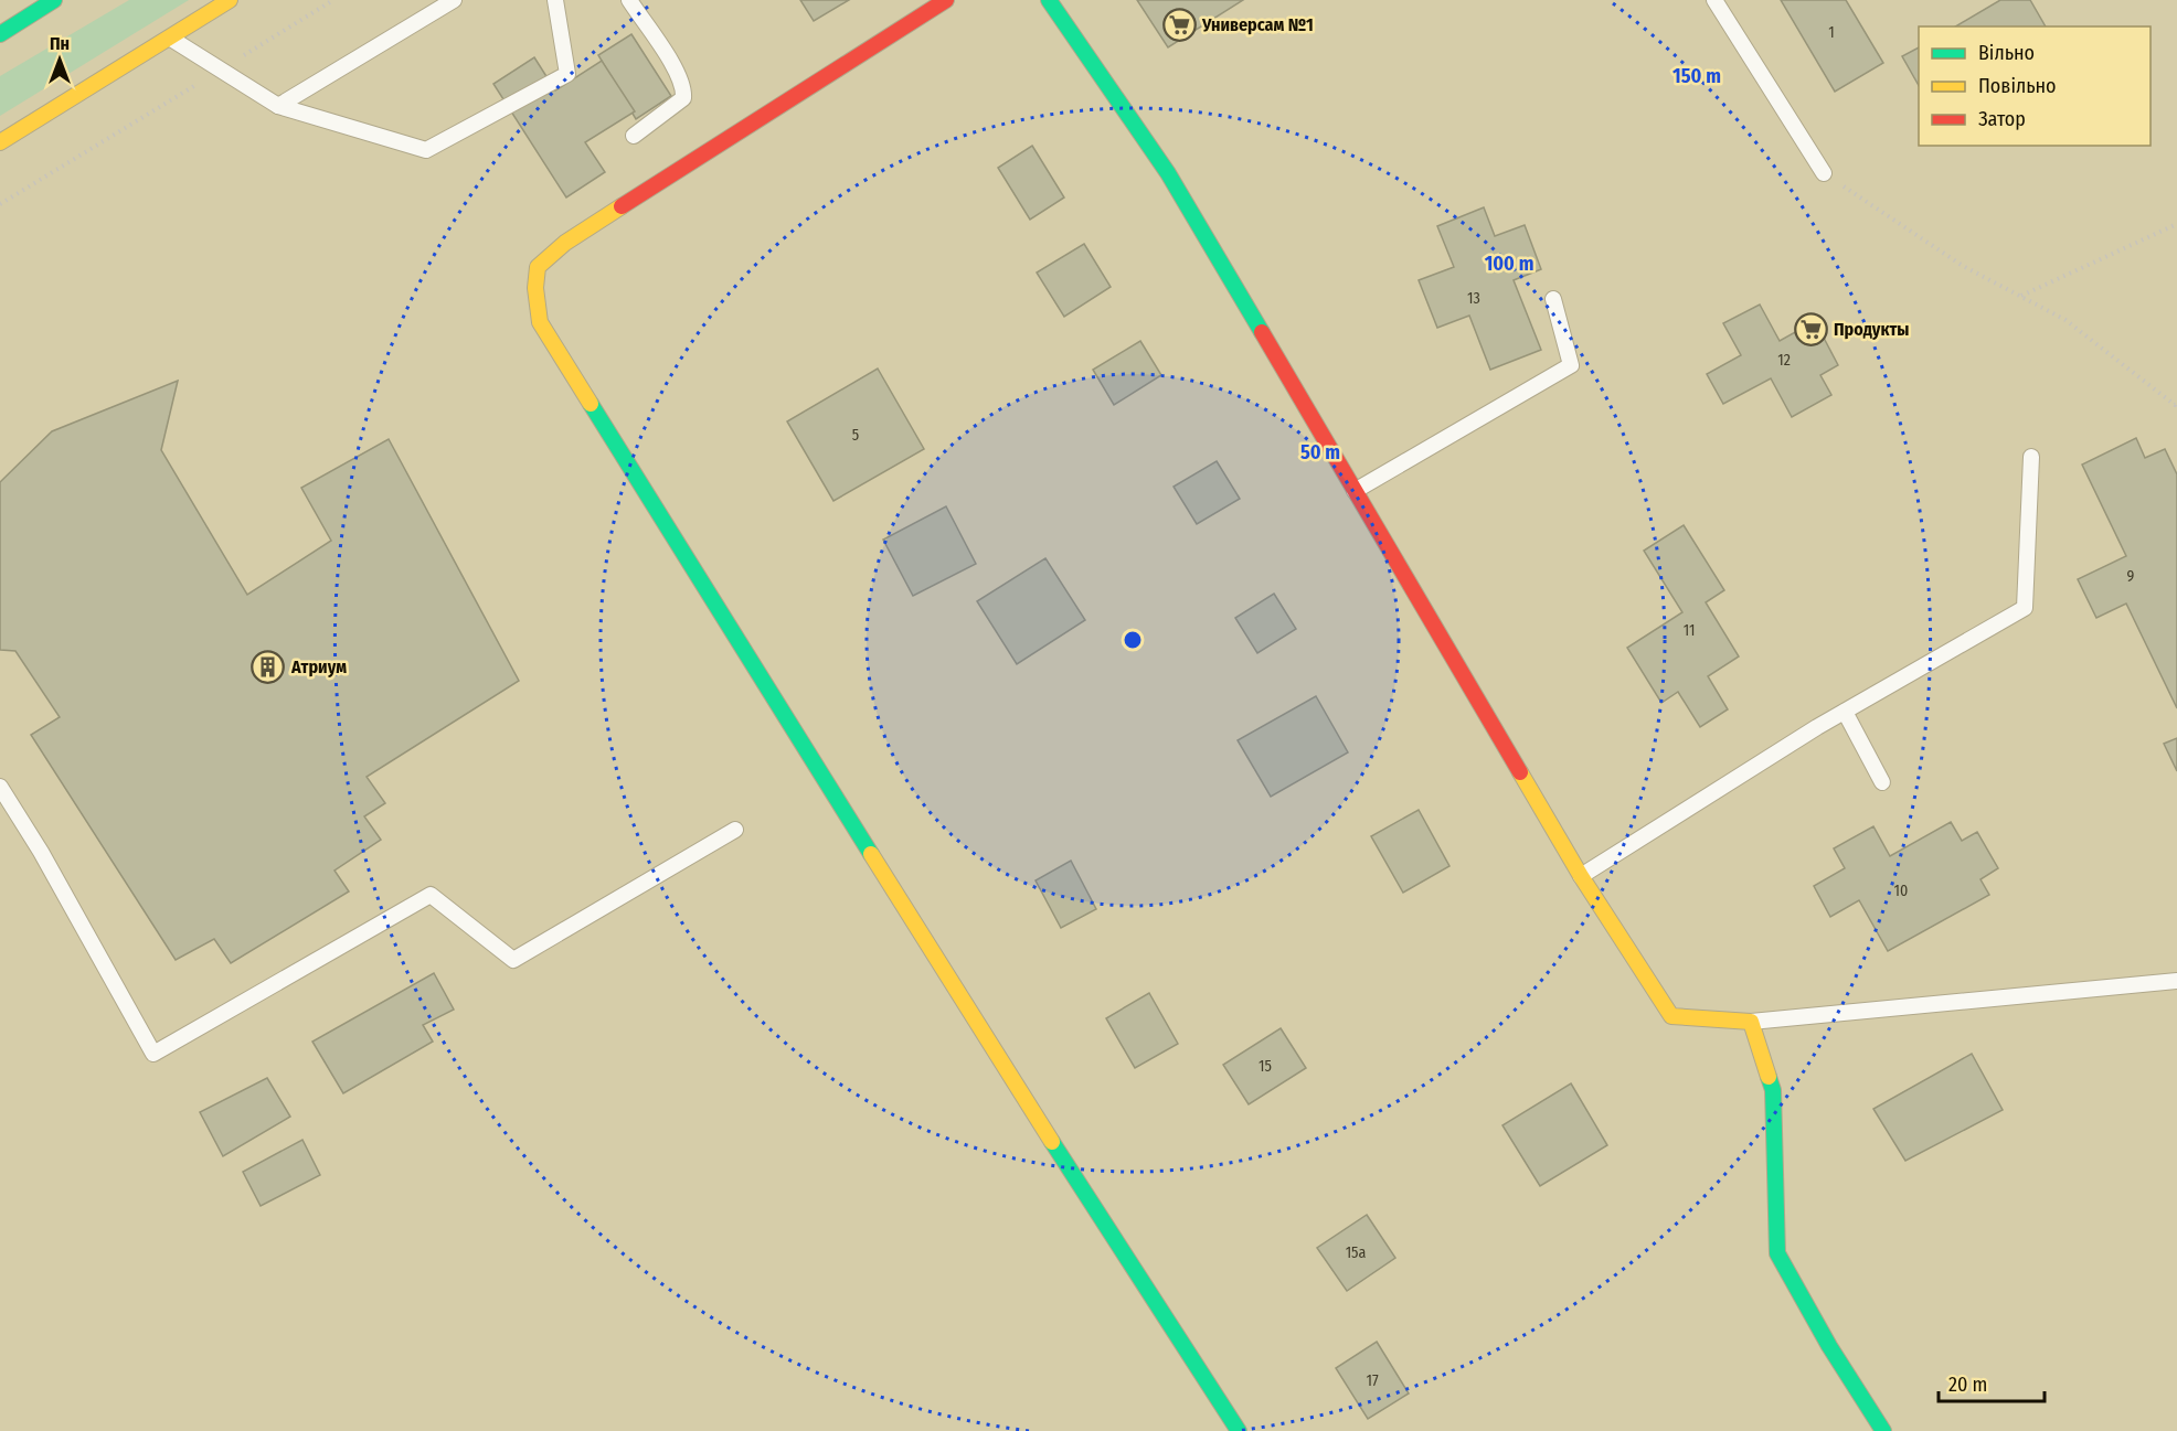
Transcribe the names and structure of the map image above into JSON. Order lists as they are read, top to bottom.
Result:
{
  "places": {
    "supermarket": ["Универсам №1", "Продукты"],
    "building": ["Атриум"]
  },
  "house_numbers": [
    "1",
    "13",
    "12",
    "5",
    "9",
    "11",
    "10",
    "15",
    "15а",
    "17"
  ],
  "legend": ["Вільно", "Повільно", "Затор"],
  "scale_bar": "20 m",
  "north": "top",
  "rings": ["150 m", "100 m", "50 m"]
}
